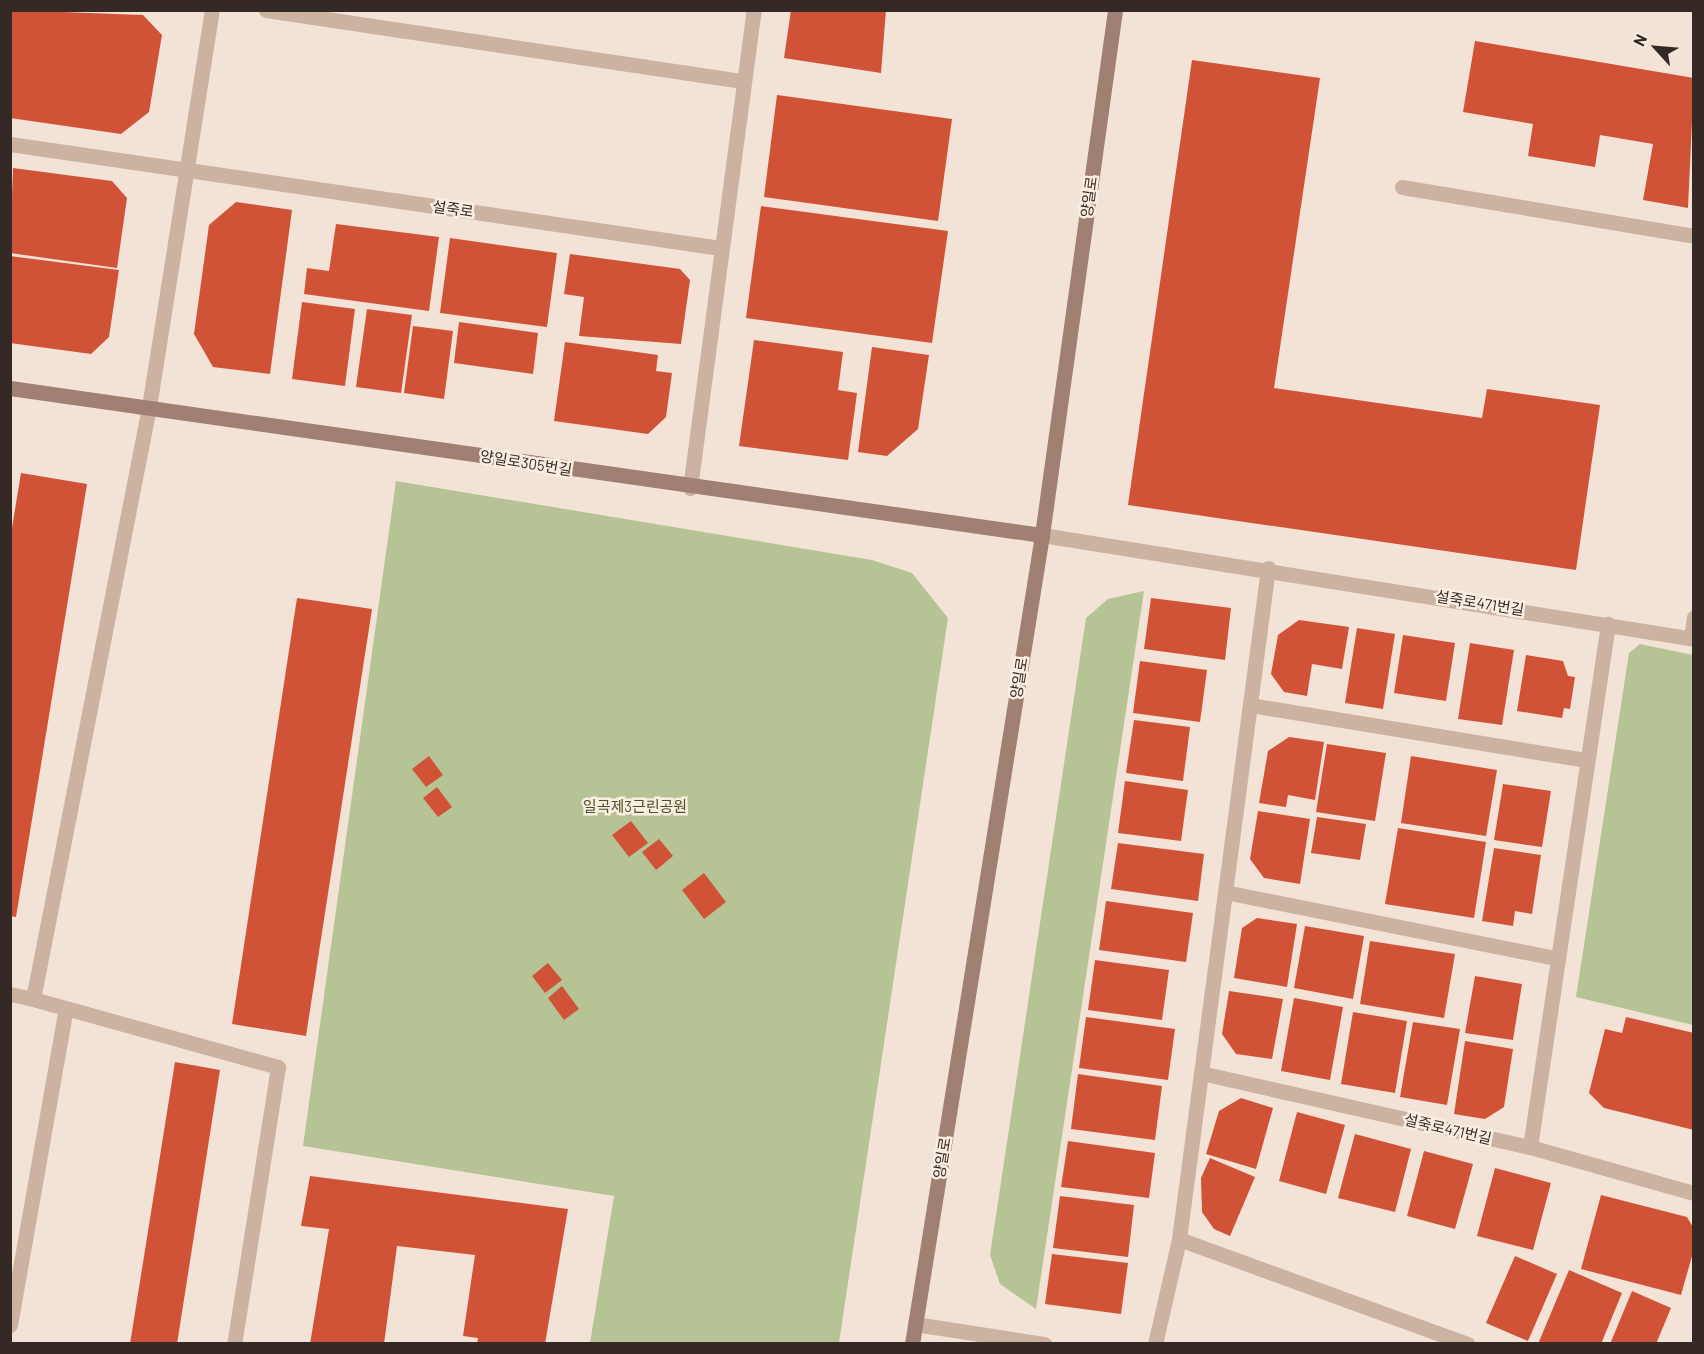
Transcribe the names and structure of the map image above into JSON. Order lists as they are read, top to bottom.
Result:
{
  "streets": {
    "main road": ["양일로", "양일로305번길"],
    "street": ["설죽로", "설죽로471번길"]
  },
  "crossings": [
    ["양일로", "양일로305번길"],
    ["양일로", "설죽로471번길"],
    ["양일로305번길", "설죽로471번길"]
  ],
  "parks": ["일곡제3근린공원"],
  "north": "top left"
}
